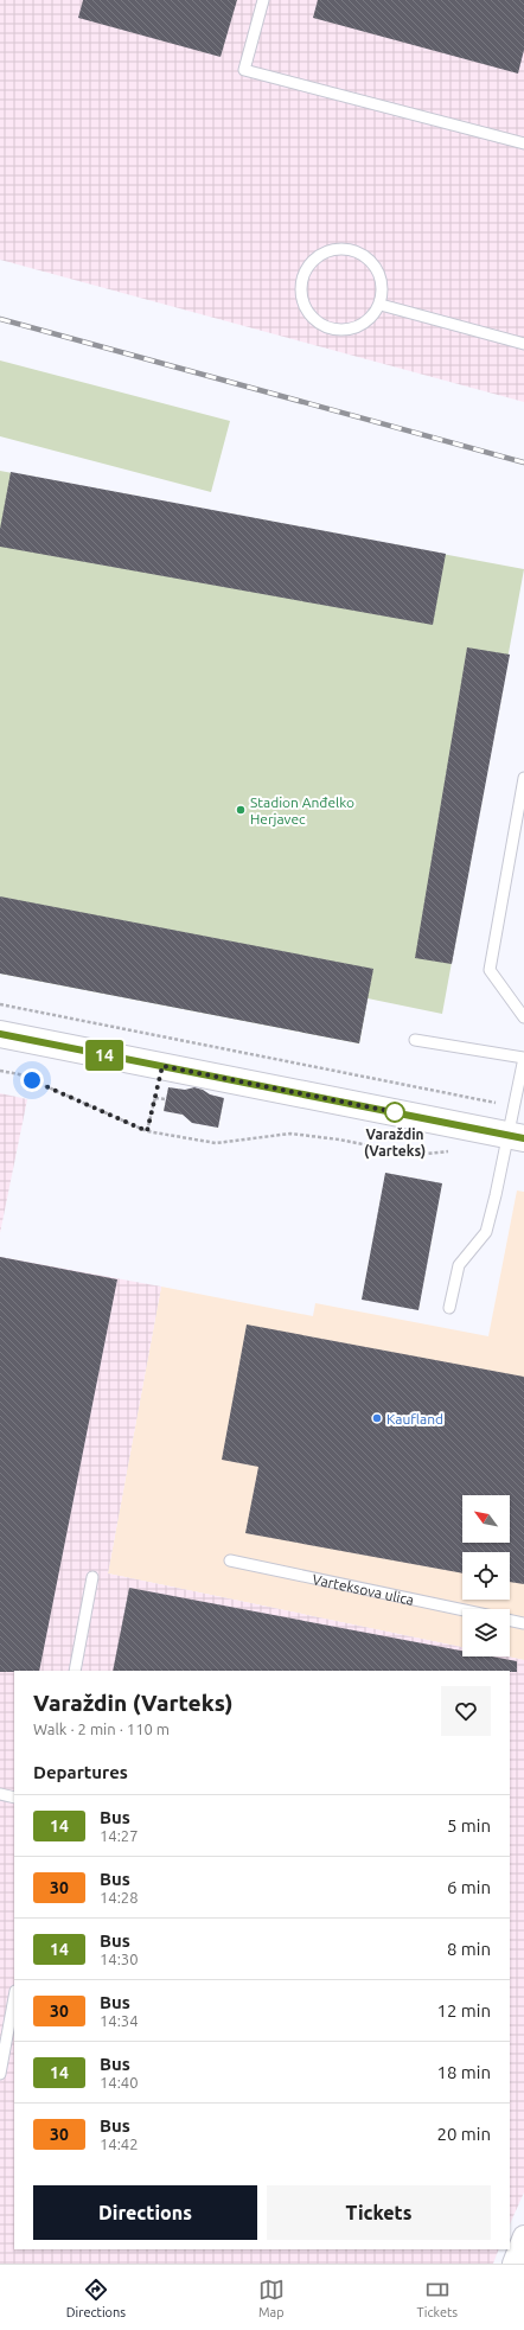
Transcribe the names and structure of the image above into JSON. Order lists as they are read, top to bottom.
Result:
{
  "streets": {
    "lane": ["Varteksova ulica"]
  },
  "places": ["Stadion Anđelko Herjavec", "Varaždin (Varteks)", "Kaufland"],
  "lines": ["bus line 14"],
  "north": "top left",
  "page": {
    "on_map": "14",
    "heading": [
      ["Varaždin (Varteks)", "Walk · 2 min · 110 m"],
      "Departures"
    ],
    "list": [
      {
        "mark": "14",
        "name": "Bus",
        "note": "14:27",
        "value": "5 min"
      },
      {
        "mark": "30",
        "name": "Bus",
        "note": "14:28",
        "value": "6 min"
      },
      {
        "mark": "14",
        "name": "Bus",
        "note": "14:30",
        "value": "8 min"
      },
      {
        "mark": "30",
        "name": "Bus",
        "note": "14:34",
        "value": "12 min"
      },
      {
        "mark": "14",
        "name": "Bus",
        "note": "14:40",
        "value": "18 min"
      },
      {
        "mark": "30",
        "name": "Bus",
        "note": "14:42",
        "value": "20 min"
      }
    ],
    "buttons": ["Directions", "Tickets"],
    "tabs": ["Directions", "Map", "Tickets"]
  }
}
